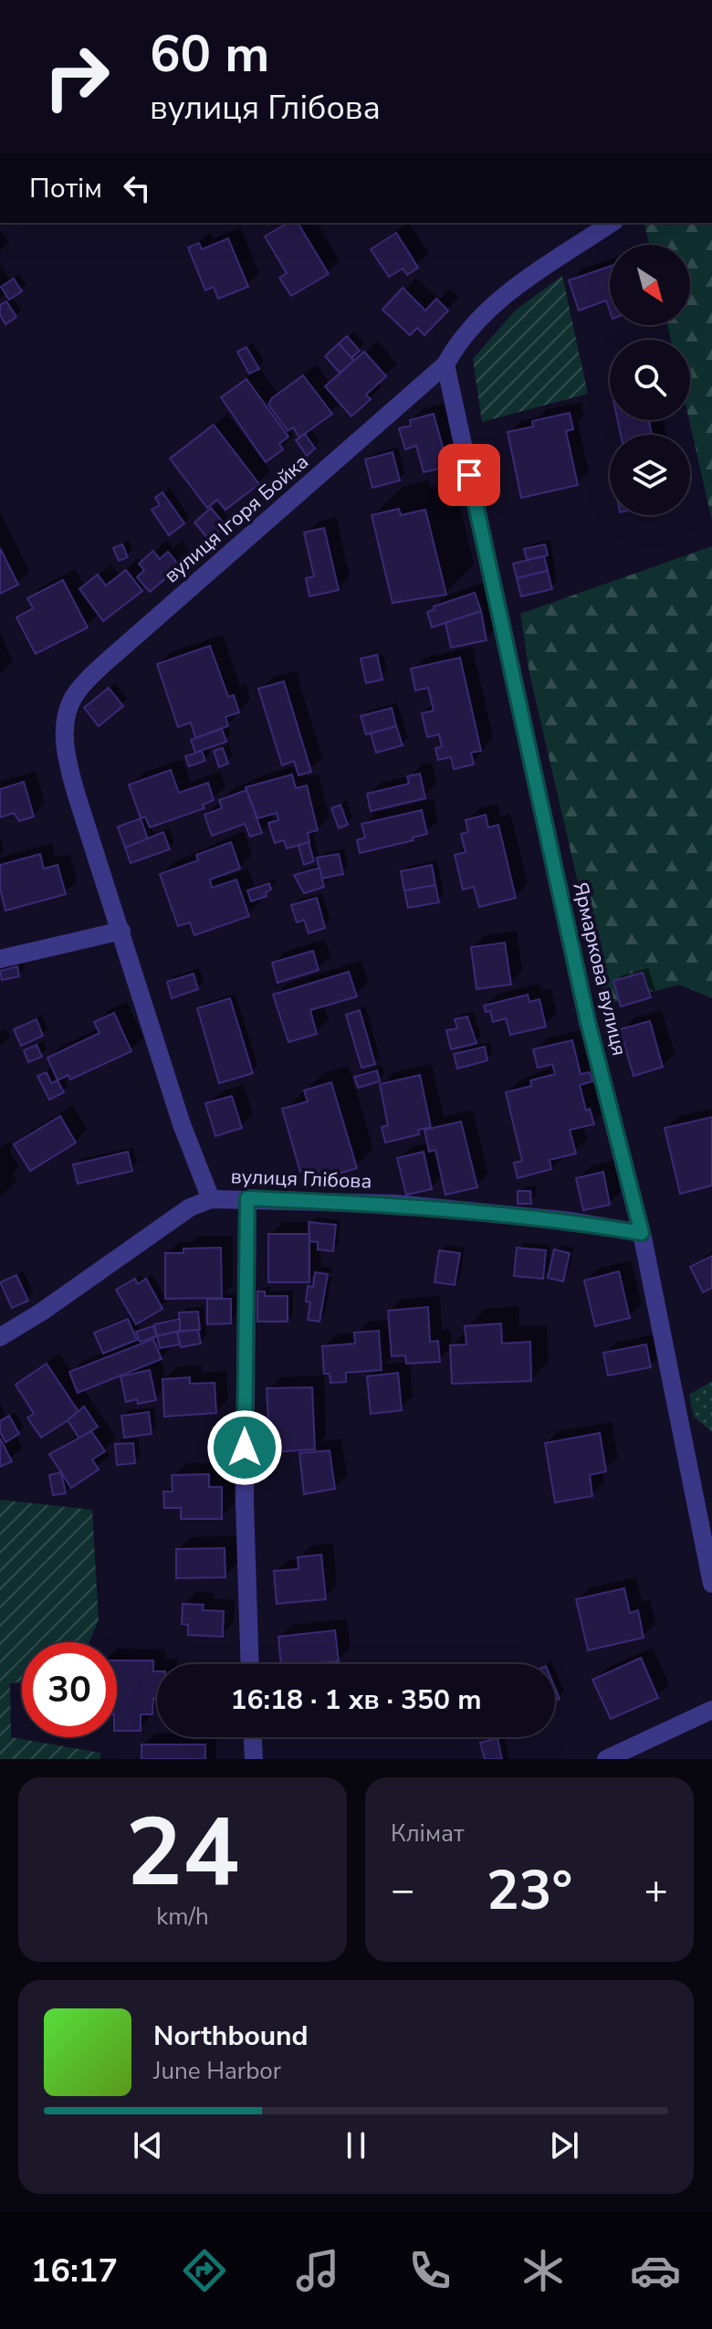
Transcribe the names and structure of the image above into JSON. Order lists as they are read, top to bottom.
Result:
{
  "streets": {
    "street": ["вулиця Ігоря Бойка", "Ярмаркова вулиця", "вулиця Глібова"]
  },
  "crossings": [
    ["вулиця Ігоря Бойка", "Ярмаркова вулиця"],
    ["вулиця Ігоря Бойка", "вулиця Глібова"],
    ["Ярмаркова вулиця", "вулиця Глібова"]
  ],
  "north": "bottom right",
  "page": {
    "turn": ["60 m", "вулиця Глібова"],
    "then": "Потім",
    "limit": "30",
    "trip": "16:18 · 1 хв · 350 m",
    "tile": [
      ["24", "km/h"],
      "Клімат"
    ],
    "heat": ["−", "23°", "+"],
    "song": ["Northbound", "June Harbor"],
    "tabs": "16:17"
  }
}
